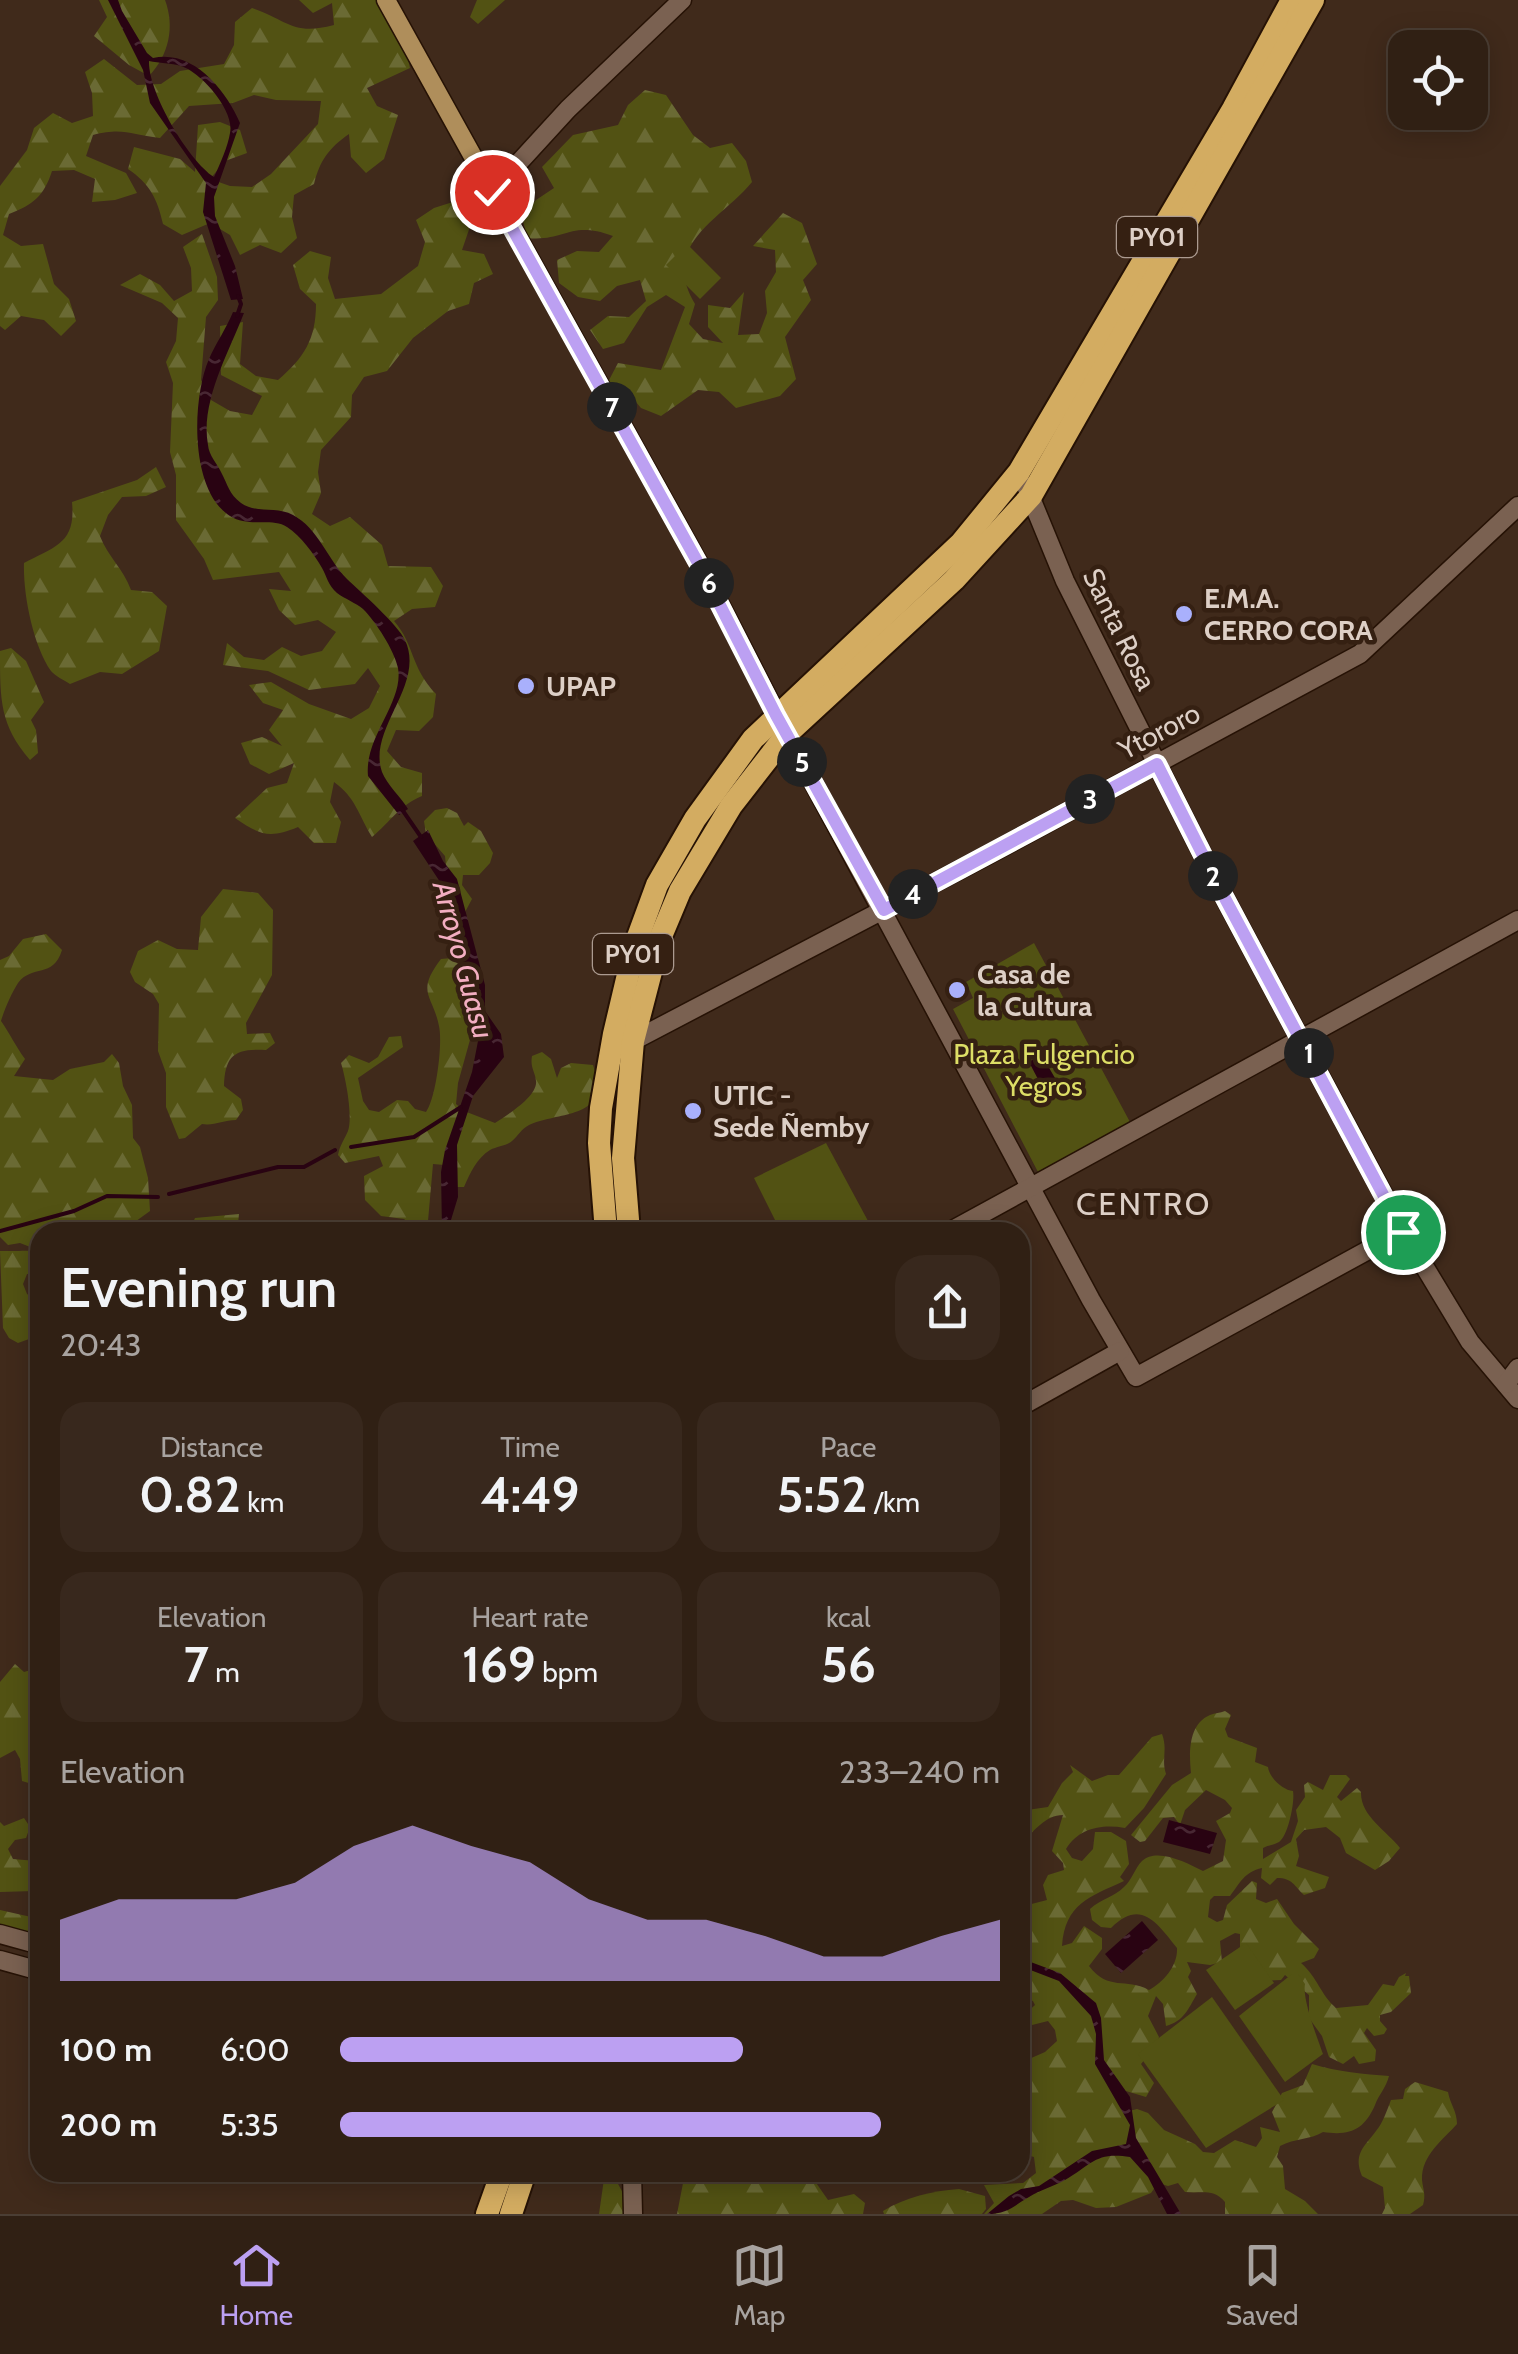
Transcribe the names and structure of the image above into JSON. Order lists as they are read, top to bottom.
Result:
{
  "streets": {
    "highway": ["PY01"],
    "street": ["Santa Rosa", "Ytororo"]
  },
  "crossings": [
    ["PY01", "Santa Rosa"],
    ["PY01", "Ytororo"],
    ["Santa Rosa", "Ytororo"]
  ],
  "districts": ["CENTRO"],
  "water": ["Arroyo Guasu"],
  "parks": ["Plaza Fulgencio Yegros"],
  "places": [
    "E.M.A. CERRO CORA",
    "UPAP",
    "Casa de la Cultura",
    "UTIC - Sede Ñemby"
  ],
  "page": {
    "pins": [
      "7",
      "6",
      "5",
      "3",
      "2",
      "4",
      "1"
    ],
    "heading": ["Evening run", "20:43"],
    "stats": [
      ["Distance", "0.82 km"],
      ["Time", "4:49"],
      ["Pace", "5:52 /km"],
      ["Elevation", "7 m"],
      ["Heart rate", "169 bpm"],
      ["kcal", "56"]
    ],
    "chart": ["Elevation", "233–240 m"],
    "list": [
      {
        "name": "100 m",
        "note": "6:00"
      },
      {
        "name": "200 m",
        "note": "5:35"
      }
    ],
    "tabs": ["Home", "Map", "Saved"]
  }
}
